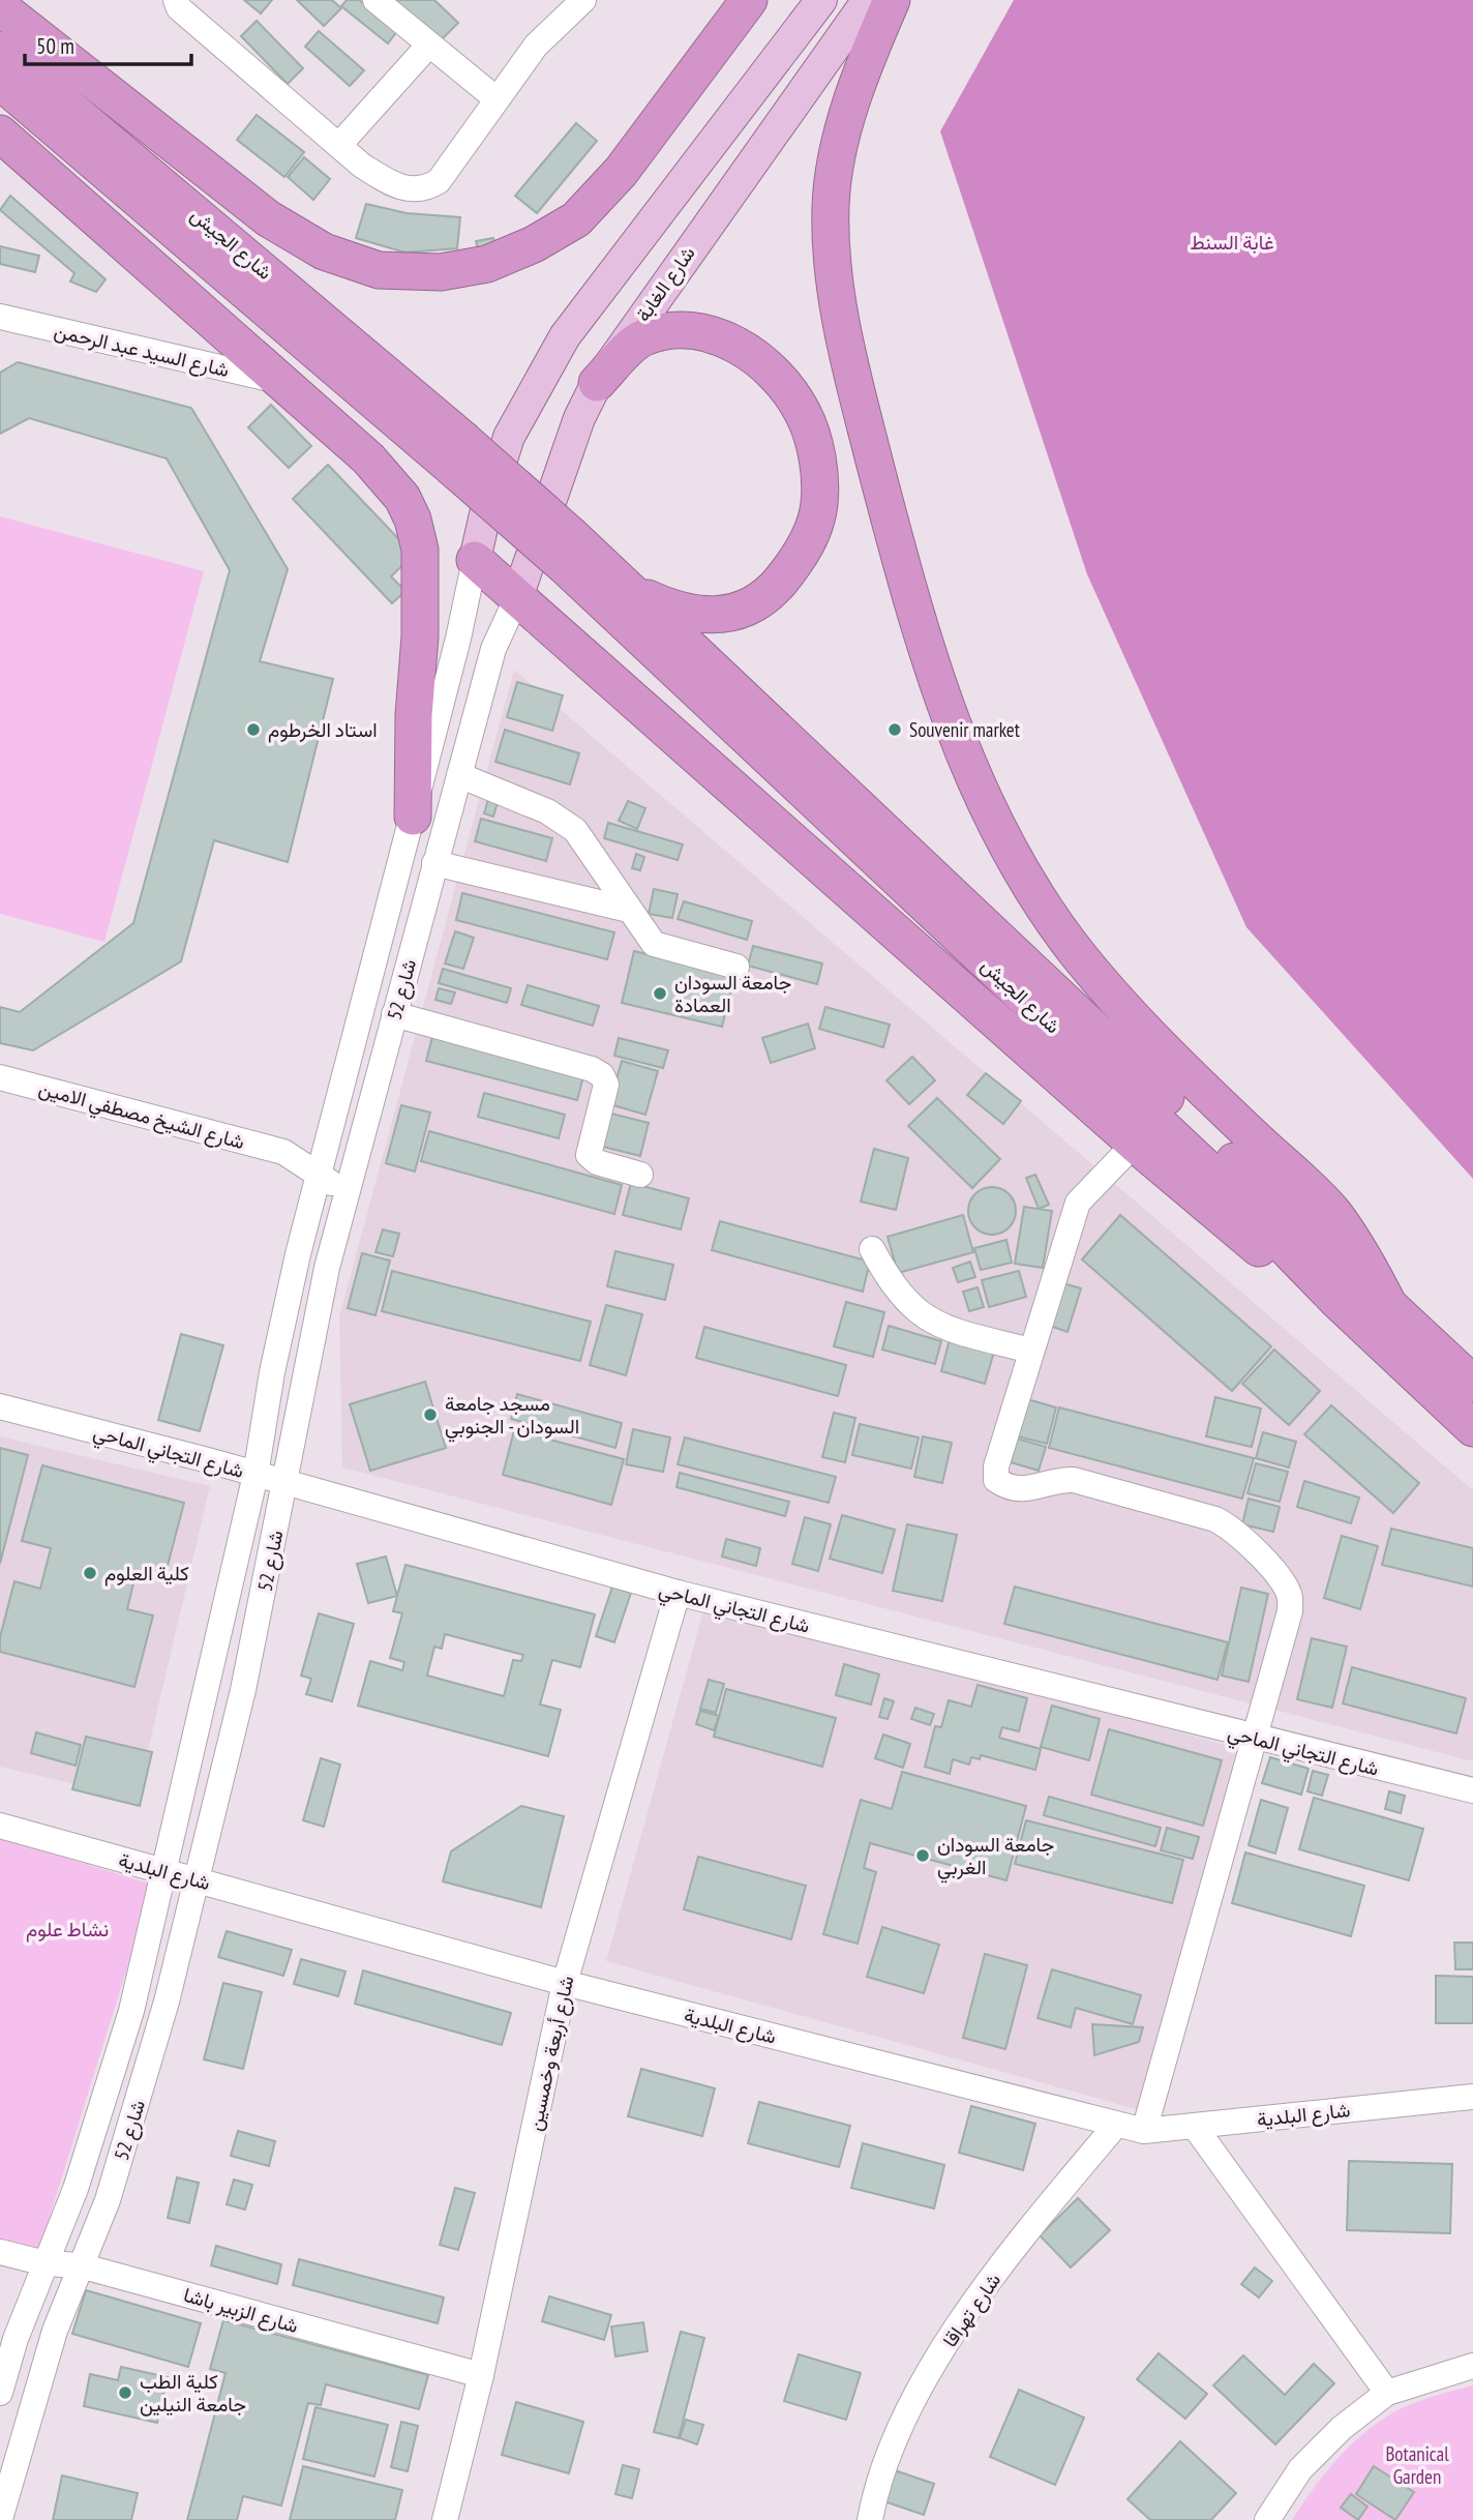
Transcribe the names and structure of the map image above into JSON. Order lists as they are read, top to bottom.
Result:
{
  "streets": {
    "highway": ["شارع الجيش"],
    "main road": ["شارع الغابة"],
    "street": [
      "شارع السيد عبد الرحمن",
      "شارع 52",
      "شارع الشيخ مصطفي الامين",
      "شارع التجاني الماحي",
      "شارع البلدية",
      "شارع أربعة وخمسين",
      "شارع الزبير باشا",
      "شارع تهراقا"
    ]
  },
  "crossings": [
    ["شارع الغابة", "شارع 52"],
    ["شارع 52", "شارع الشيخ مصطفي الامين"],
    ["شارع 52", "شارع التجاني الماحي"],
    ["شارع 52", "شارع البلدية"],
    ["شارع 52", "شارع الزبير باشا"],
    ["شارع التجاني الماحي", "شارع أربعة وخمسين"],
    ["شارع البلدية", "شارع أربعة وخمسين"],
    ["شارع البلدية", "شارع تهراقا"],
    ["شارع أربعة وخمسين", "شارع الزبير باشا"]
  ],
  "parks": ["غابة السنط", "نشاط علوم", "Botanical Garden"],
  "places": [
    "استاد الخرطوم",
    "Souvenir market",
    "جامعة السودان العمادة",
    "مسجد جامعة السودان - الجنوبي",
    "كلية العلوم",
    "جامعة السودان الغربي",
    "كلية الطب جامعة النيلين"
  ],
  "scale_bar": "50 m"
}
